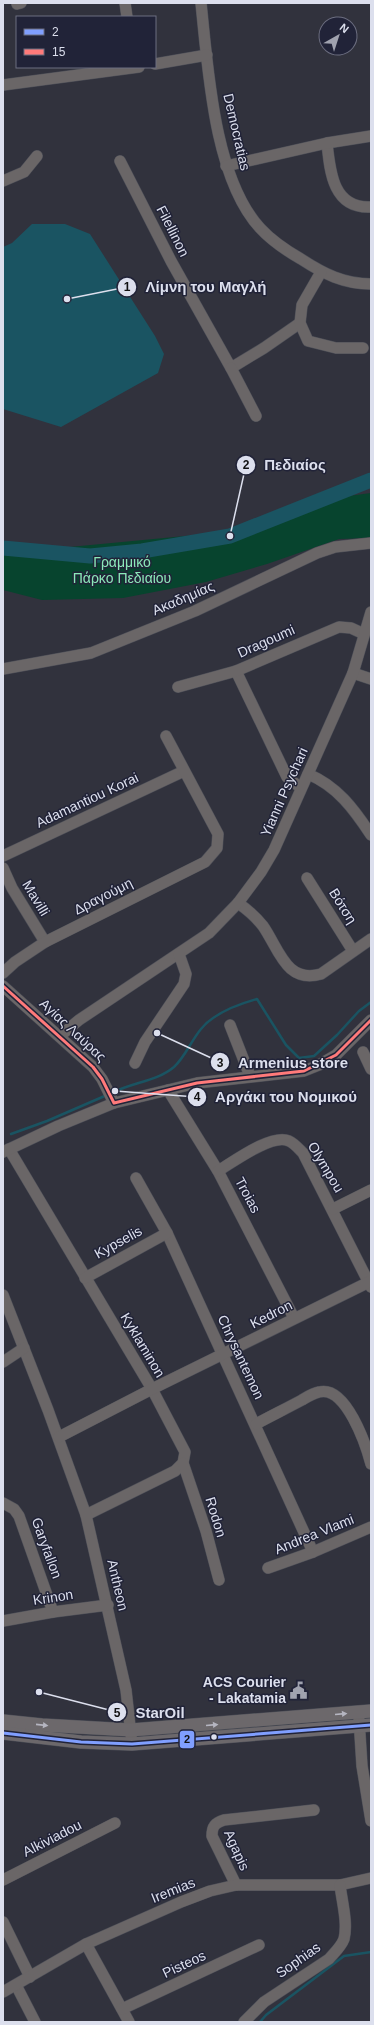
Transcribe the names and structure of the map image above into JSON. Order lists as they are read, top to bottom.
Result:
{
  "streets": {
    "street": [
      "Democratias",
      "Filellinon",
      "Ακαδημίας",
      "Dragoumi",
      "Yianni Psychari",
      "Adamantiou Korai",
      "Δραγούμη",
      "Mavilli",
      "Βότση",
      "Αγίας Λαύρας",
      "Olympou",
      "Troias",
      "Kypselis",
      "Kedron",
      "Kyklaminon",
      "Chrysantemon",
      "Rodon",
      "Andrea Vlami",
      "Garyfallon",
      "Antheon",
      "Krinon",
      "Alkiviadou",
      "Agapis",
      "Iremias",
      "Sophias",
      "Pisteos"
    ]
  },
  "crossings": [
    ["Dragoumi", "Yianni Psychari"],
    ["Yianni Psychari", "Αγίας Λαύρας"],
    ["Adamantiou Korai", "Δραγούμη"],
    ["Δραγούμη", "Mavilli"],
    ["Olympou", "Troias"],
    ["Olympou", "Kedron"],
    ["Troias", "Kedron"],
    ["Kypselis", "Kyklaminon"],
    ["Kypselis", "Chrysantemon"],
    ["Kedron", "Kyklaminon"],
    ["Kedron", "Chrysantemon"],
    ["Kedron", "Antheon"],
    ["Kyklaminon", "Rodon"],
    ["Chrysantemon", "Andrea Vlami"],
    ["Garyfallon", "Krinon"],
    ["Antheon", "Krinon"],
    ["Agapis", "Iremias"],
    ["Iremias", "Sophias"]
  ],
  "parks": ["Γραμμικό Πάρκο Πεδιαίου"],
  "places": {
    "other": [
      "Λίμνη του Μαγλή",
      "Πεδιαίος",
      "Armenius store",
      "Αργάκι του Νομικού",
      "StarOil"
    ],
    "public building": ["ACS Courier - Lakatamia"]
  },
  "lines": ["transit line 15", "transit line 2"],
  "legend": ["2", "15"],
  "north": "top right"
}
